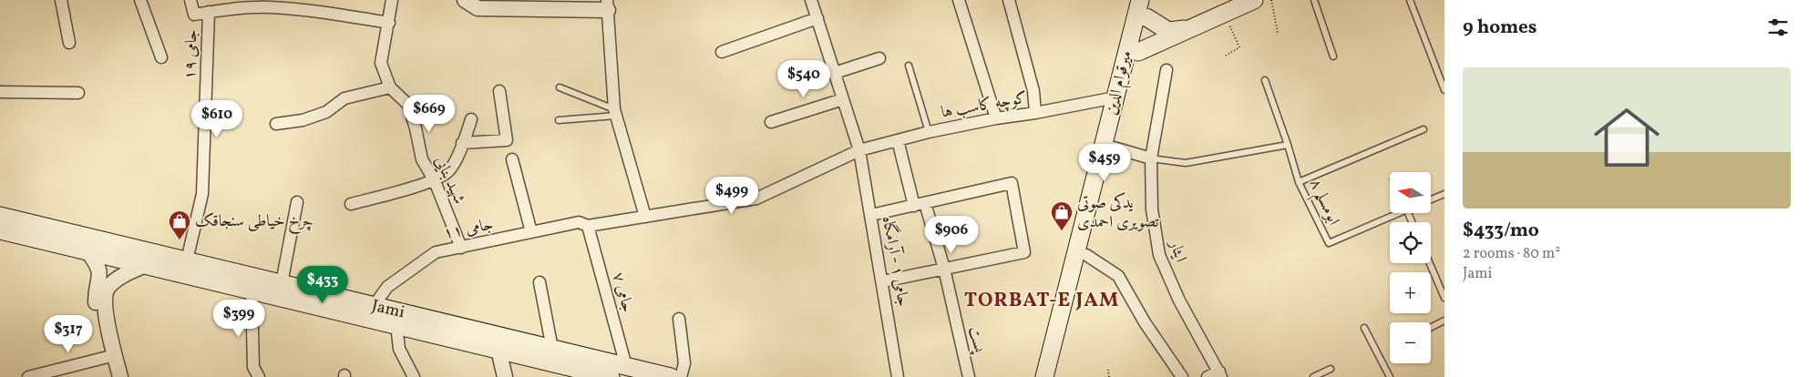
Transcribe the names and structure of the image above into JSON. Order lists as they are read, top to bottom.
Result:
{
  "streets": {
    "main road": ["میرقوام الدین", "Jami"],
    "street": [
      "جامی ۱۹",
      "کوچه کاسب ها",
      "شهید بنایی",
      "جامی ۱۱",
      "ایثار",
      "جامی ۱ - آرامگاه",
      "جامی ۷",
      "پست"
    ],
    "lane": ["ابومسلم ۸"]
  },
  "crossings": [
    ["جامی ۱۹", "Jami"],
    ["میرقوام الدین", "کوچه کاسب ها"],
    ["کوچه کاسب ها", "جامی ۱۱"],
    ["کوچه کاسب ها", "جامی ۱ - آرامگاه"],
    ["شهید بنایی", "جامی ۱۱"],
    ["جامی ۱۱", "جامی ۷"],
    ["جامی ۱۱", "Jami"],
    ["جامی ۷", "Jami"]
  ],
  "districts": ["TORBAT-E JAM"],
  "places": {
    "shop": ["یدکی صوتی تصویری احمدی", "چرخ خیاطی سنجاقک"]
  },
  "north": "left",
  "page": {
    "heading": "9 homes",
    "list": [
      {
        "name": "$433/mo",
        "note": "2 rooms · 80 m² · Jami"
      }
    ],
    "price": [
      "$540",
      "$669",
      "$610",
      "$459",
      "$499",
      "$906",
      "$433",
      "$399",
      "$317"
    ],
    "map_buttons": ["+", "−"]
  }
}
